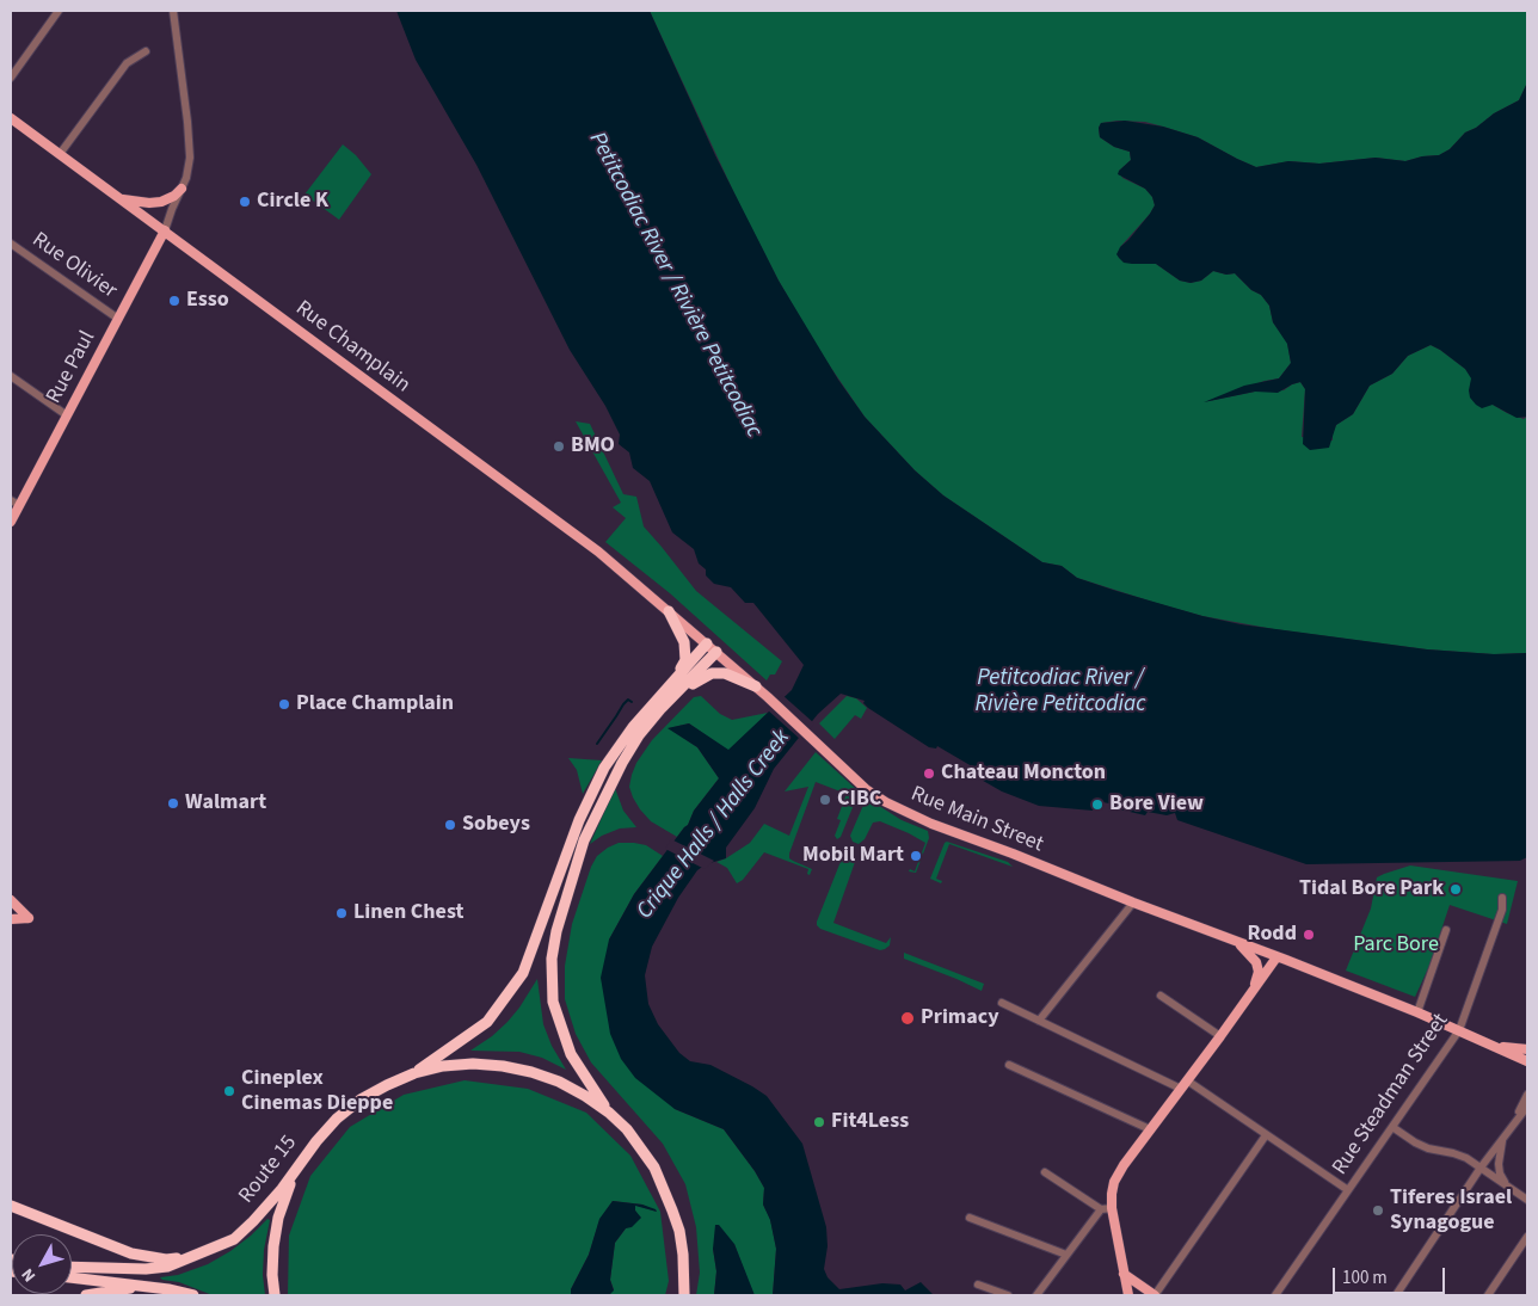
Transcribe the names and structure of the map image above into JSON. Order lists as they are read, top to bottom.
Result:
{
  "streets": {
    "highway": ["Route 15"],
    "main road": ["Rue Champlain", "Rue Paul", "Rue Main Street"],
    "street": ["Rue Olivier", "Rue Steadman Street"]
  },
  "crossings": [
    ["Rue Olivier", "Rue Paul"],
    ["Rue Champlain", "Rue Paul"],
    ["Rue Champlain", "Rue Main Street"],
    ["Rue Main Street", "Rue Steadman Street"]
  ],
  "water": ["Petitcodiac River / Rivière Petitcodiac", "Crique Halls / Halls Creek"],
  "parks": ["Parc Bore"],
  "places": [
    "Circle K",
    "Esso",
    "BMO",
    "Place Champlain",
    "Chateau Moncton",
    "CIBC",
    "Walmart",
    "Bore View",
    "Sobeys",
    "Mobil Mart",
    "Tidal Bore Park",
    "Linen Chest",
    "Rodd",
    "Primacy",
    "Cineplex Cinemas Dieppe",
    "Fit4Less",
    "Tiferes Israel Synagogue"
  ],
  "scale_bar": "100 m",
  "north": "bottom left"
}
